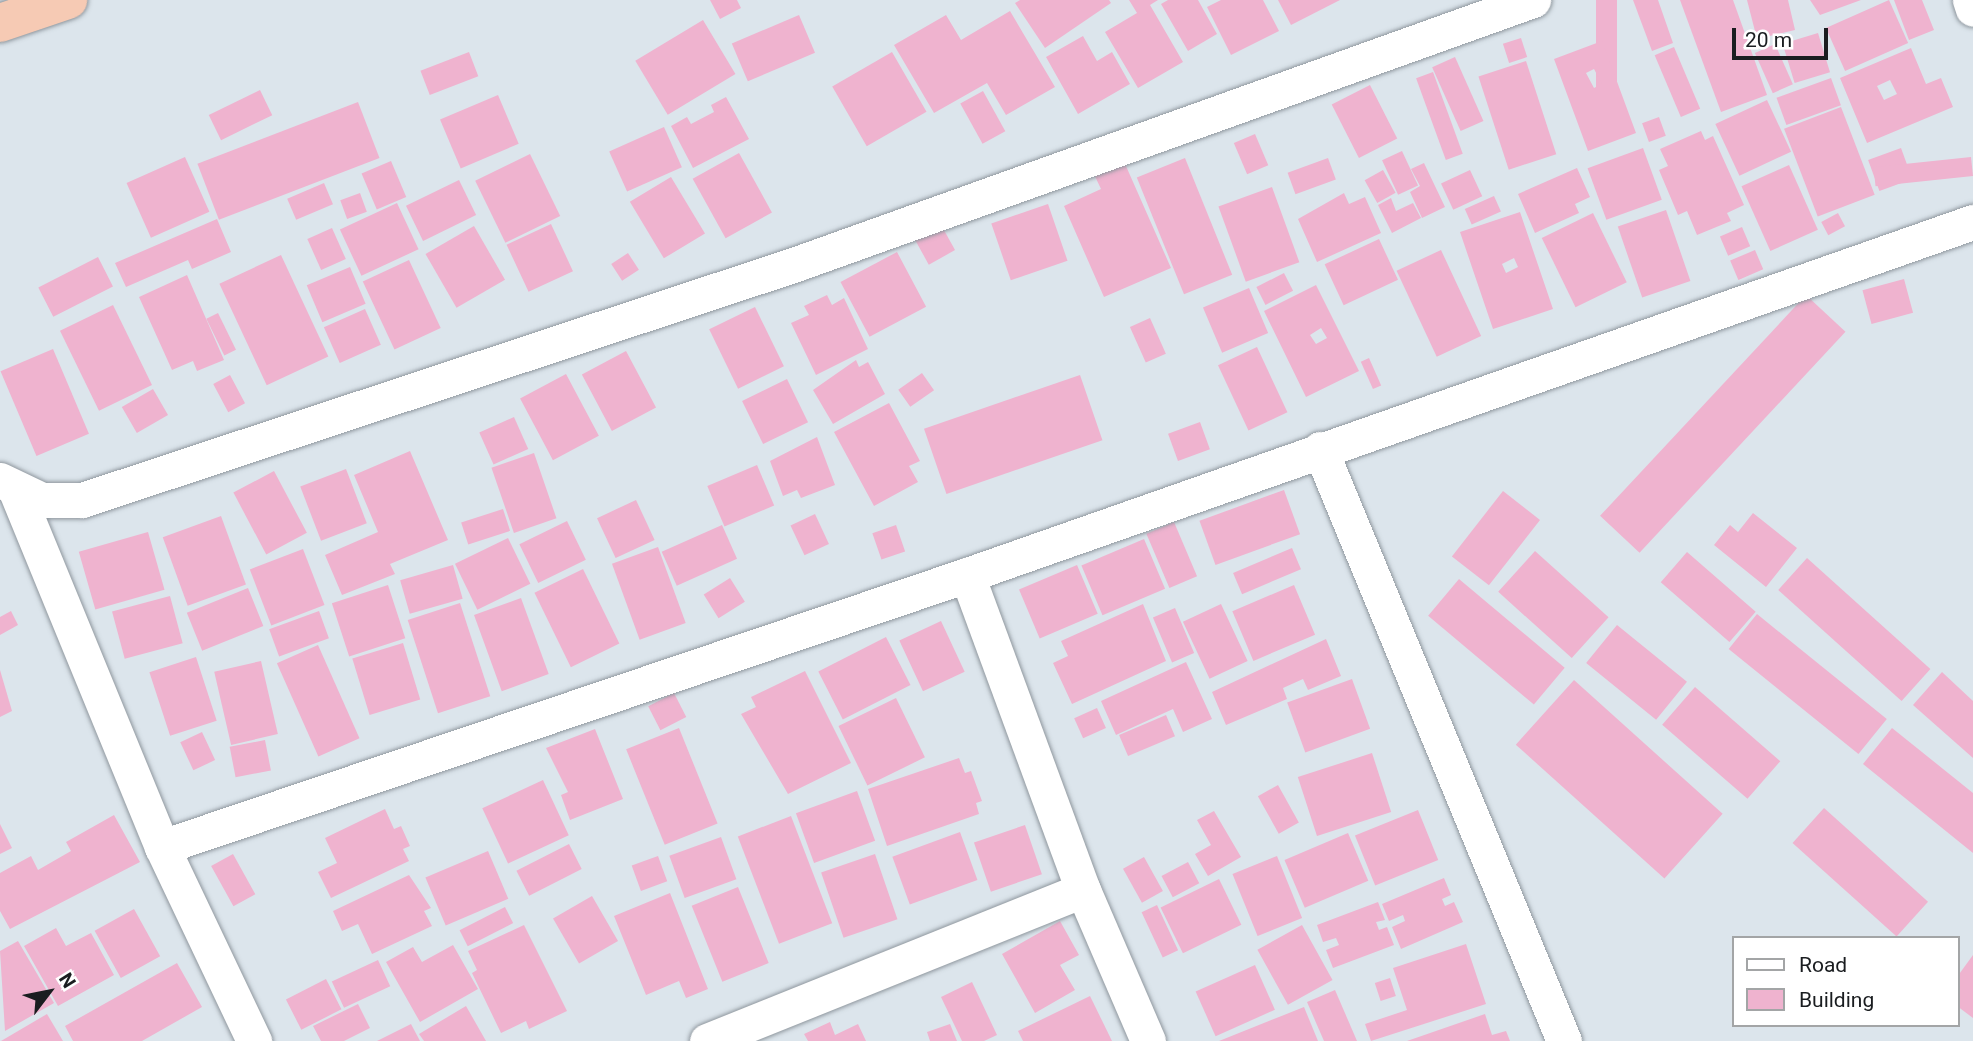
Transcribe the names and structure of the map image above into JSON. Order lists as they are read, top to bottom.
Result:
{
  "legend": ["Road", "Building"],
  "scale_bar": "20 m",
  "north": "top right"
}
